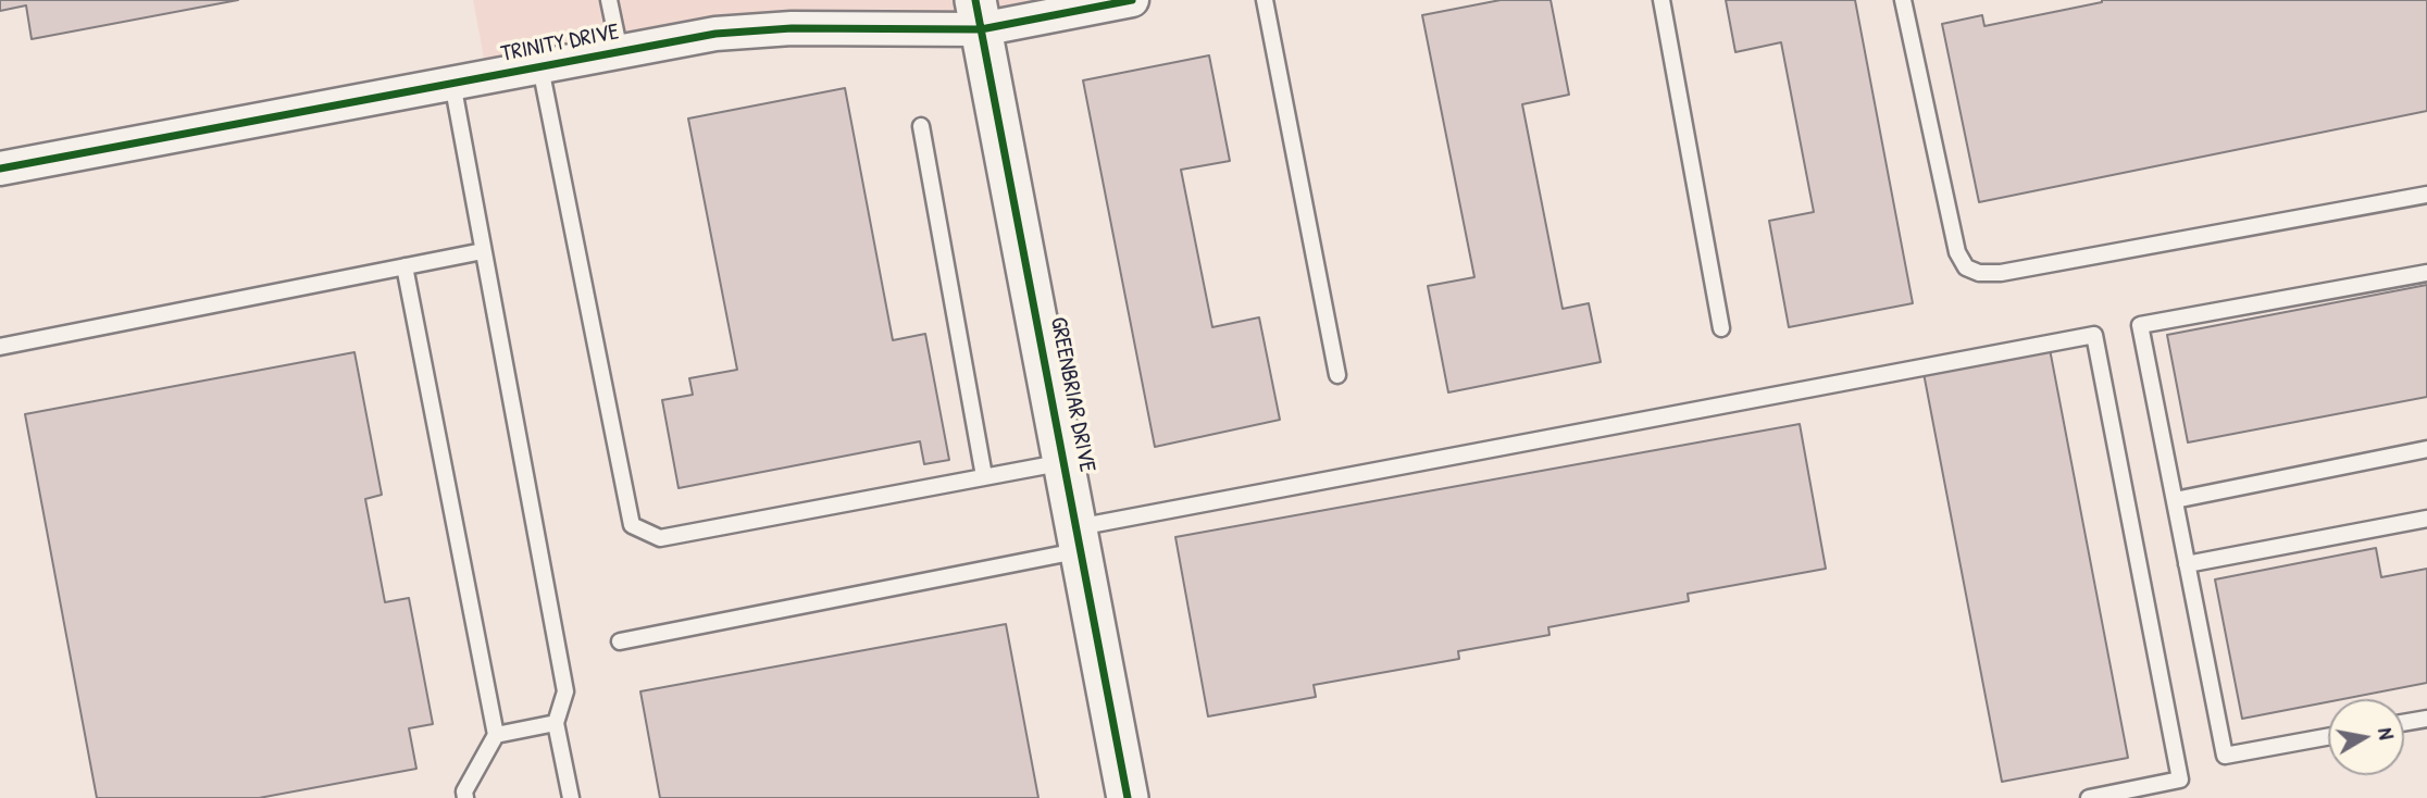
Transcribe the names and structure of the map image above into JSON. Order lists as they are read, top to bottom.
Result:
{
  "streets": {
    "street": ["TRINITY DRIVE", "GREENBRIAR DRIVE"]
  },
  "crossings": [
    ["TRINITY DRIVE", "GREENBRIAR DRIVE"]
  ],
  "north": "right"
}
